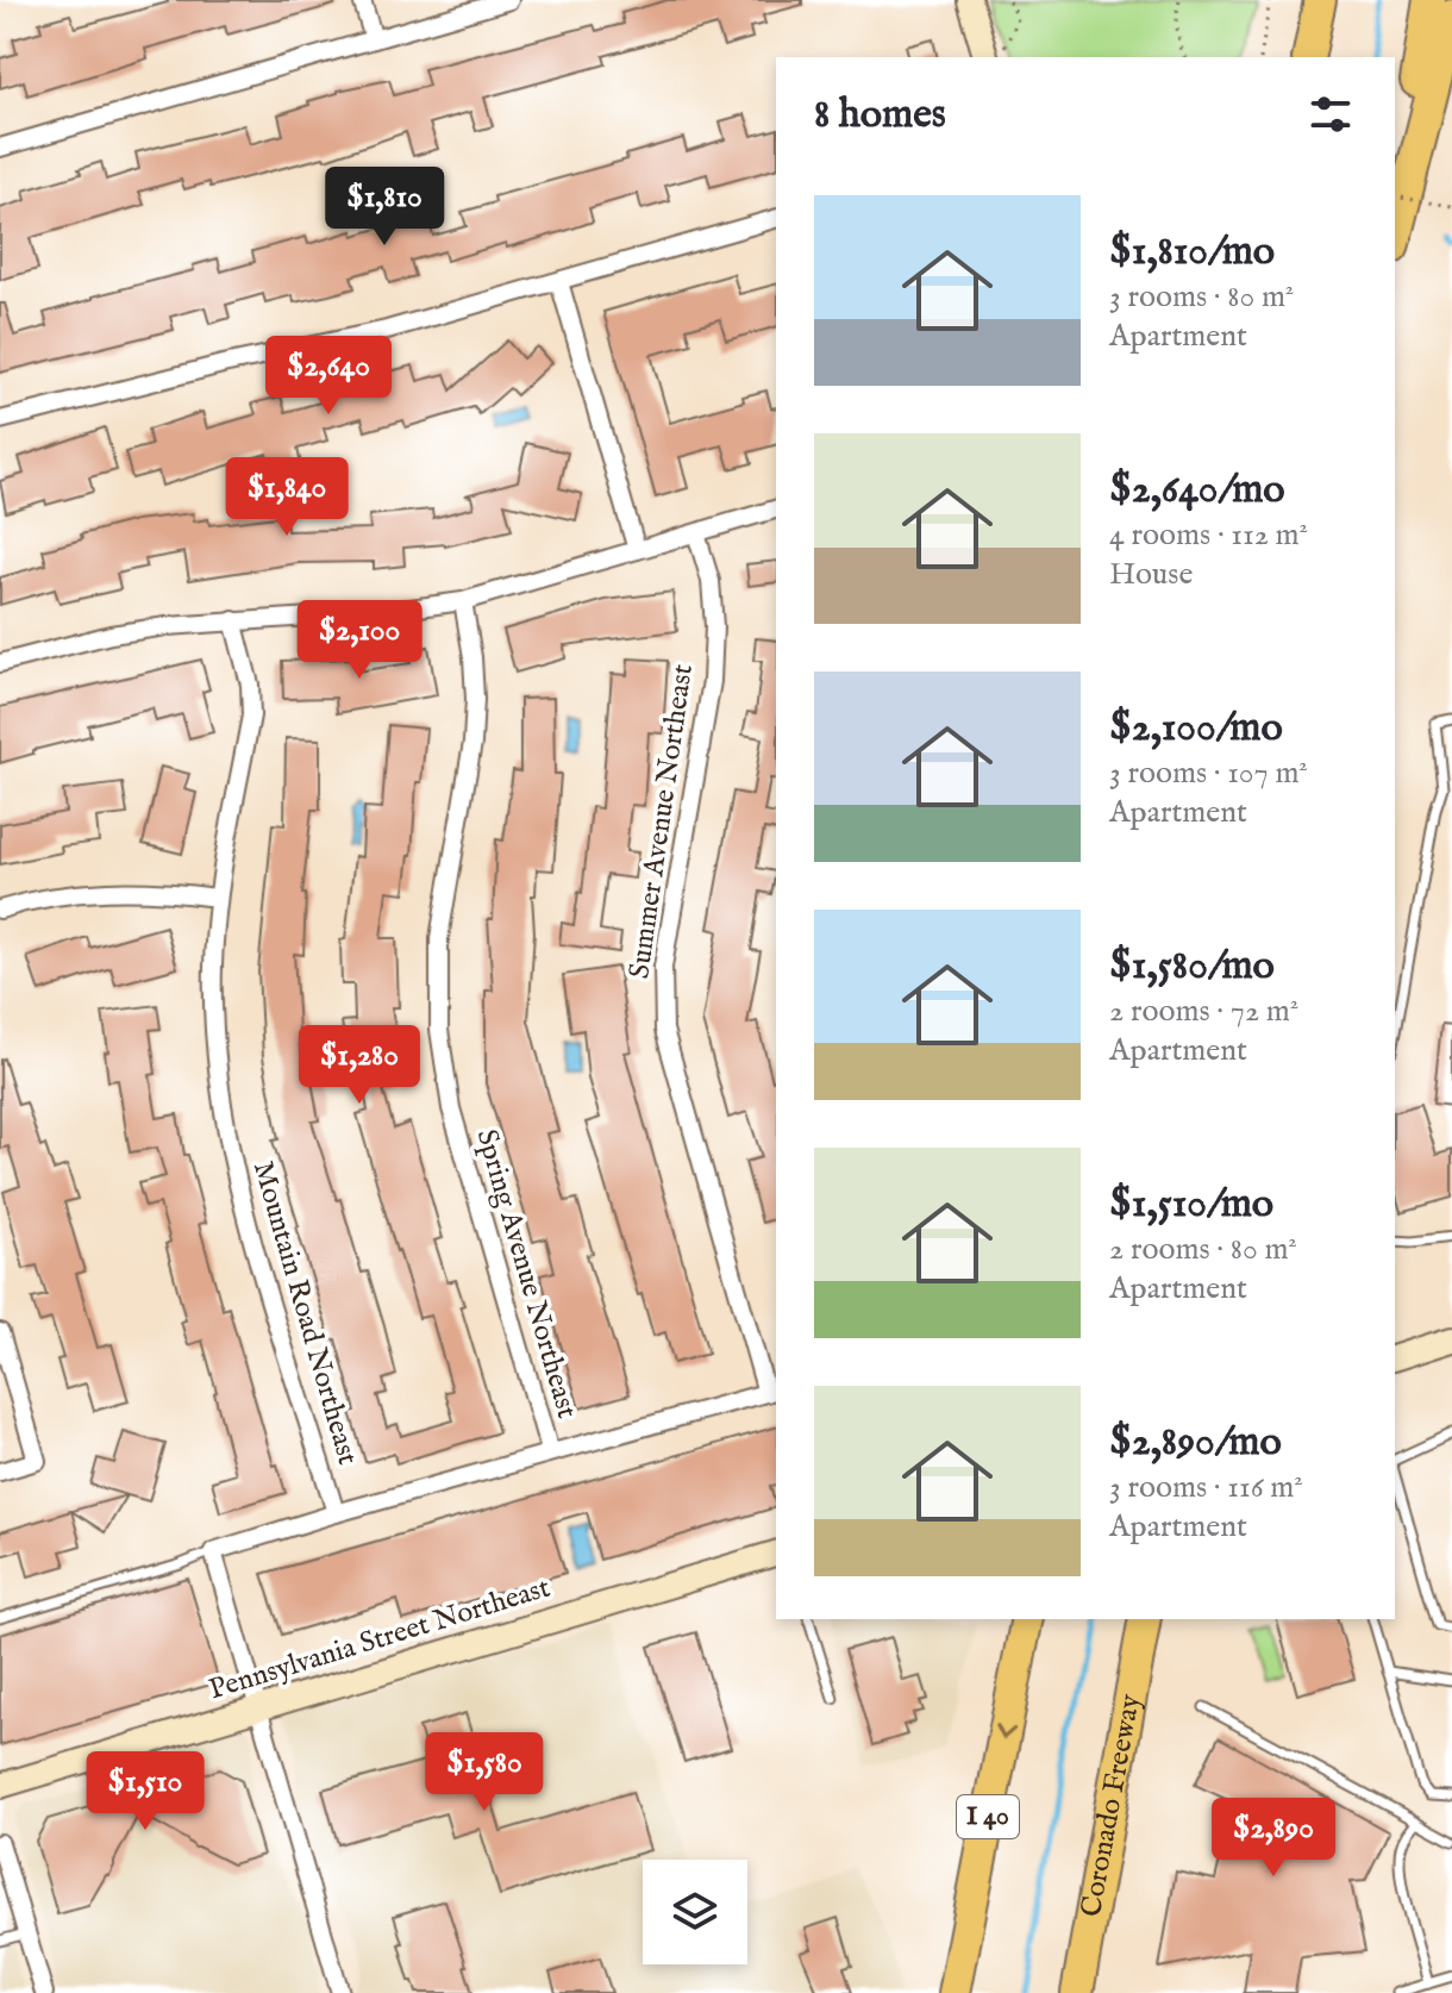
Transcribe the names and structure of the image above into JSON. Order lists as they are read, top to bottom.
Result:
{
  "streets": {
    "highway": ["Coronado Freeway", "I 40"],
    "street": [
      "Summer Avenue Northeast",
      "Spring Avenue Northeast",
      "Mountain Road Northeast",
      "Pennsylvania Street Northeast"
    ]
  },
  "page": {
    "heading": "8 homes",
    "price": [
      "$1,810",
      "$2,640",
      "$1,840",
      "$2,100",
      "$1,280",
      "$1,580",
      "$1,510",
      "$2,890"
    ],
    "list": [
      {
        "name": "$1,810/mo",
        "note": "3 rooms · 80 m² · Apartment"
      },
      {
        "name": "$2,640/mo",
        "note": "4 rooms · 112 m² · House"
      },
      {
        "name": "$2,100/mo",
        "note": "3 rooms · 107 m² · Apartment"
      },
      {
        "name": "$1,580/mo",
        "note": "2 rooms · 72 m² · Apartment"
      },
      {
        "name": "$1,510/mo",
        "note": "2 rooms · 80 m² · Apartment"
      },
      {
        "name": "$2,890/mo",
        "note": "3 rooms · 116 m² · Apartment"
      }
    ]
  }
}
